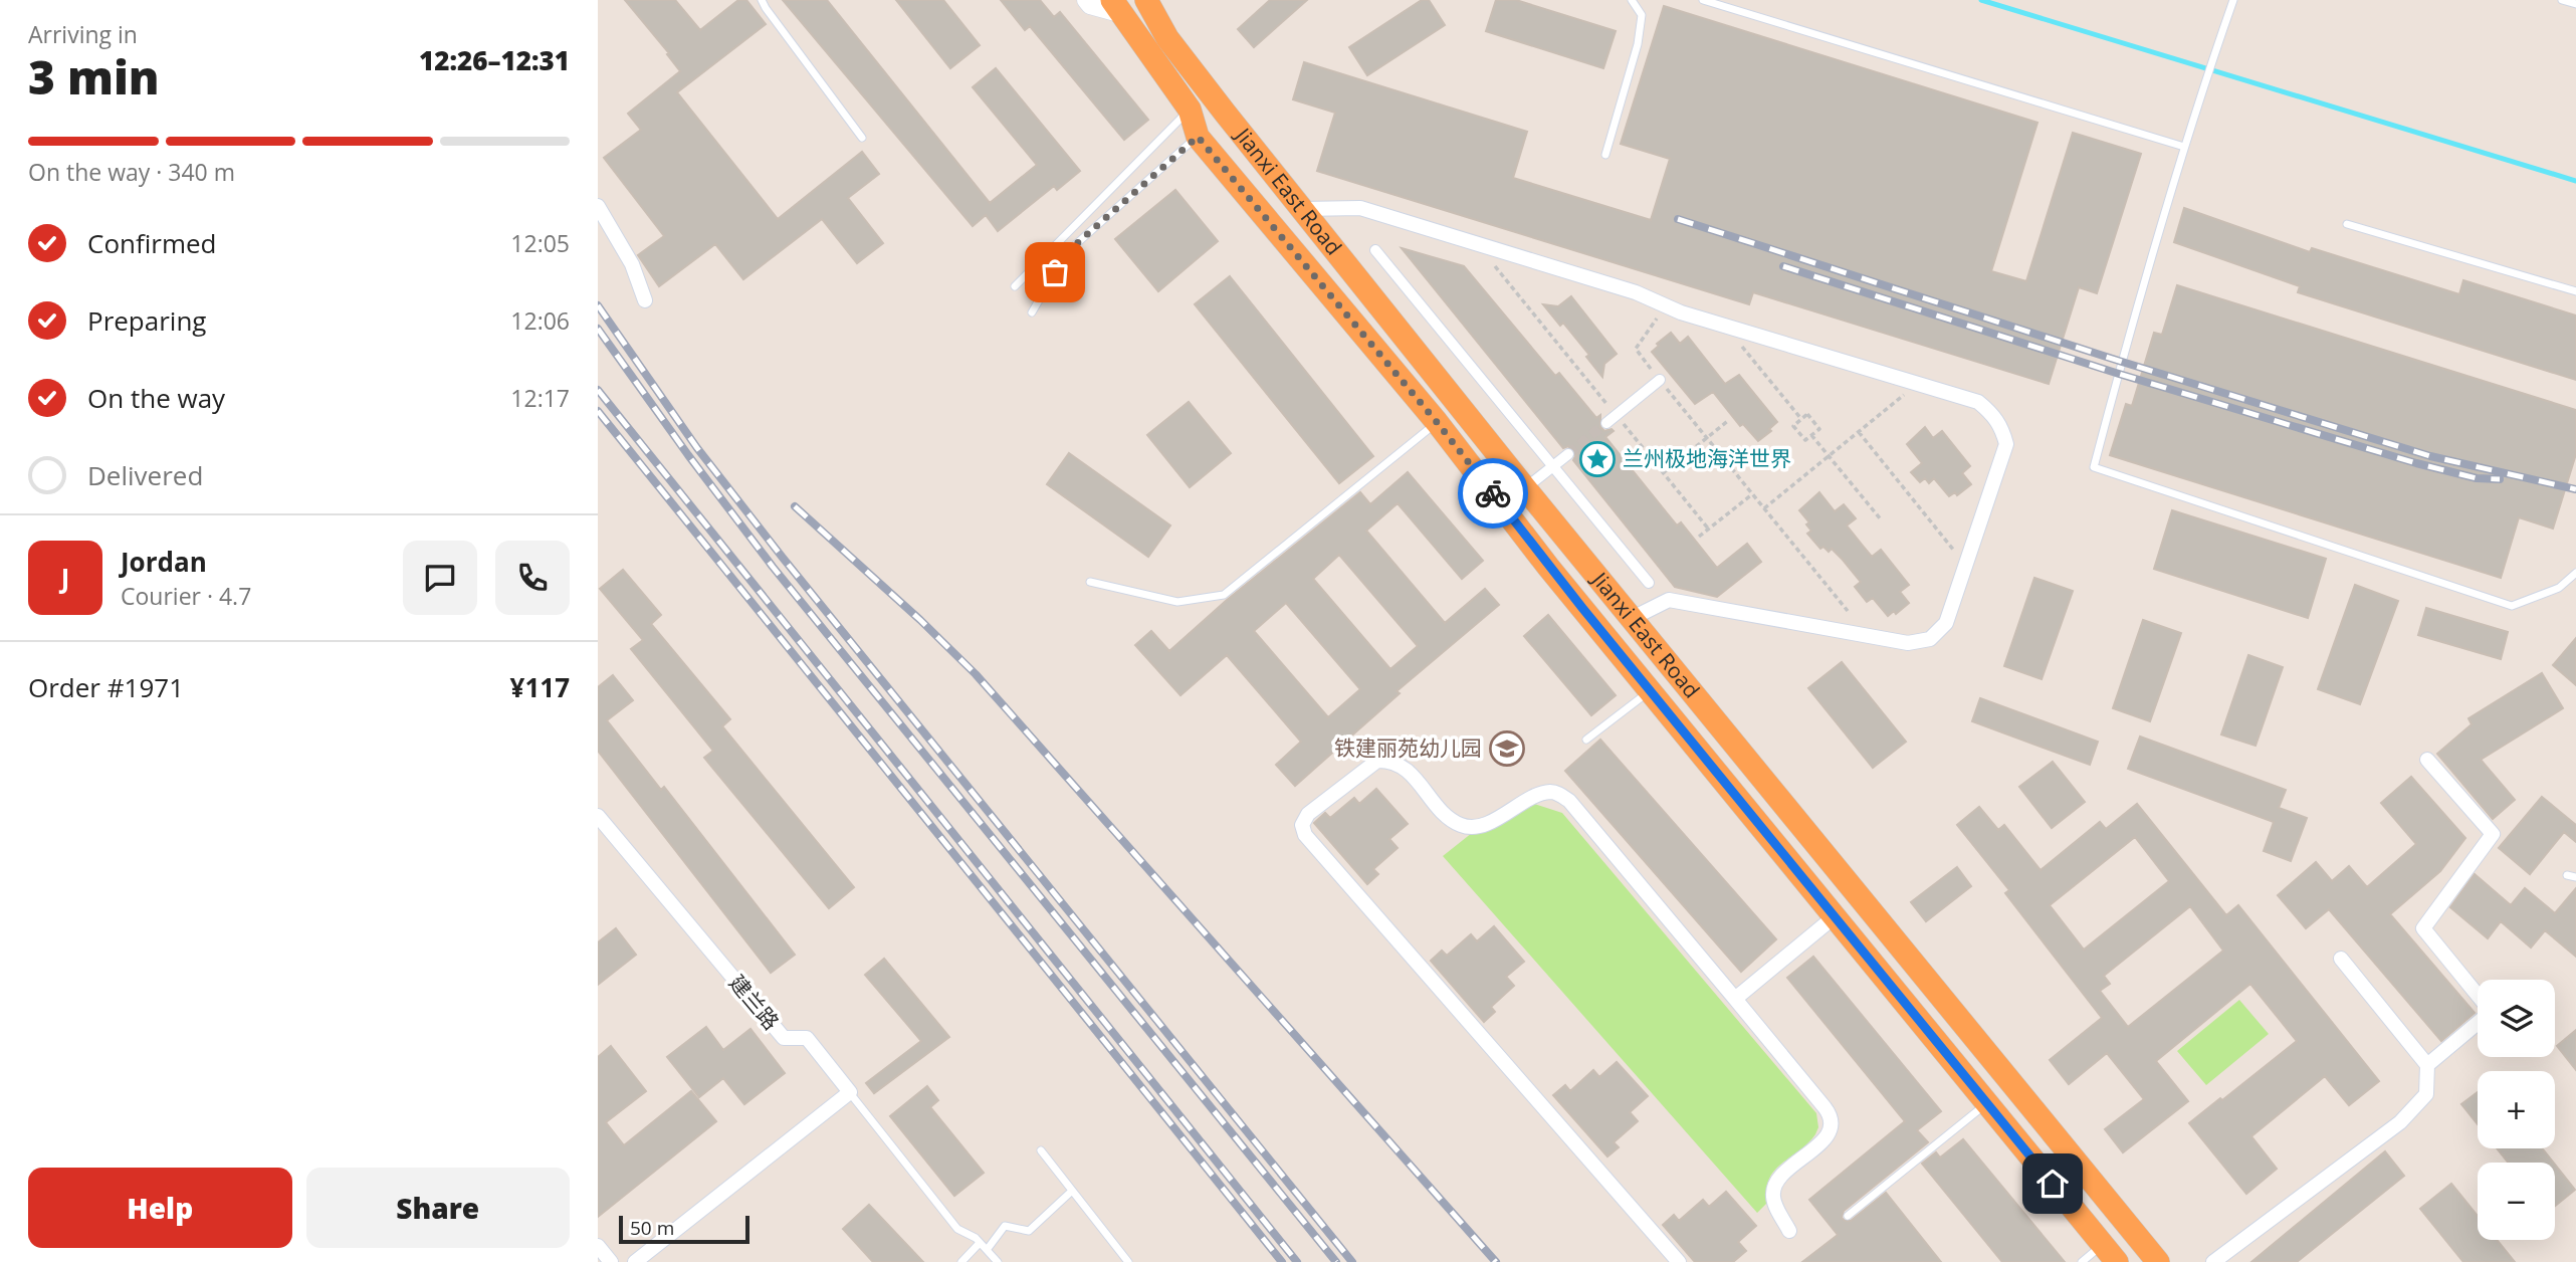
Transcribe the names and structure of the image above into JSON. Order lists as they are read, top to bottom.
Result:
{
  "streets": {
    "highway": ["Jianxi East Road"],
    "street": ["建兰路"]
  },
  "places": {
    "place": ["兰州极地海洋世界"],
    "school or university": ["铁建丽苑幼儿园"]
  },
  "scale_bar": "50 m",
  "page": {
    "heading": ["3 min", "Arriving in", "12:26–12:31"],
    "panel": [
      "Jordan",
      "Courier · 4.7",
      "Order #1971",
      "¥117"
    ],
    "bar": "On the way · 340 m",
    "list": [
      ["Confirmed", "12:05"],
      ["Preparing", "12:06"],
      ["On the way", "12:17"],
      "Delivered"
    ],
    "round": "J",
    "map_buttons": ["+", "−"],
    "buttons": ["Help", "Share"],
    "scale": "50 m"
  }
}
